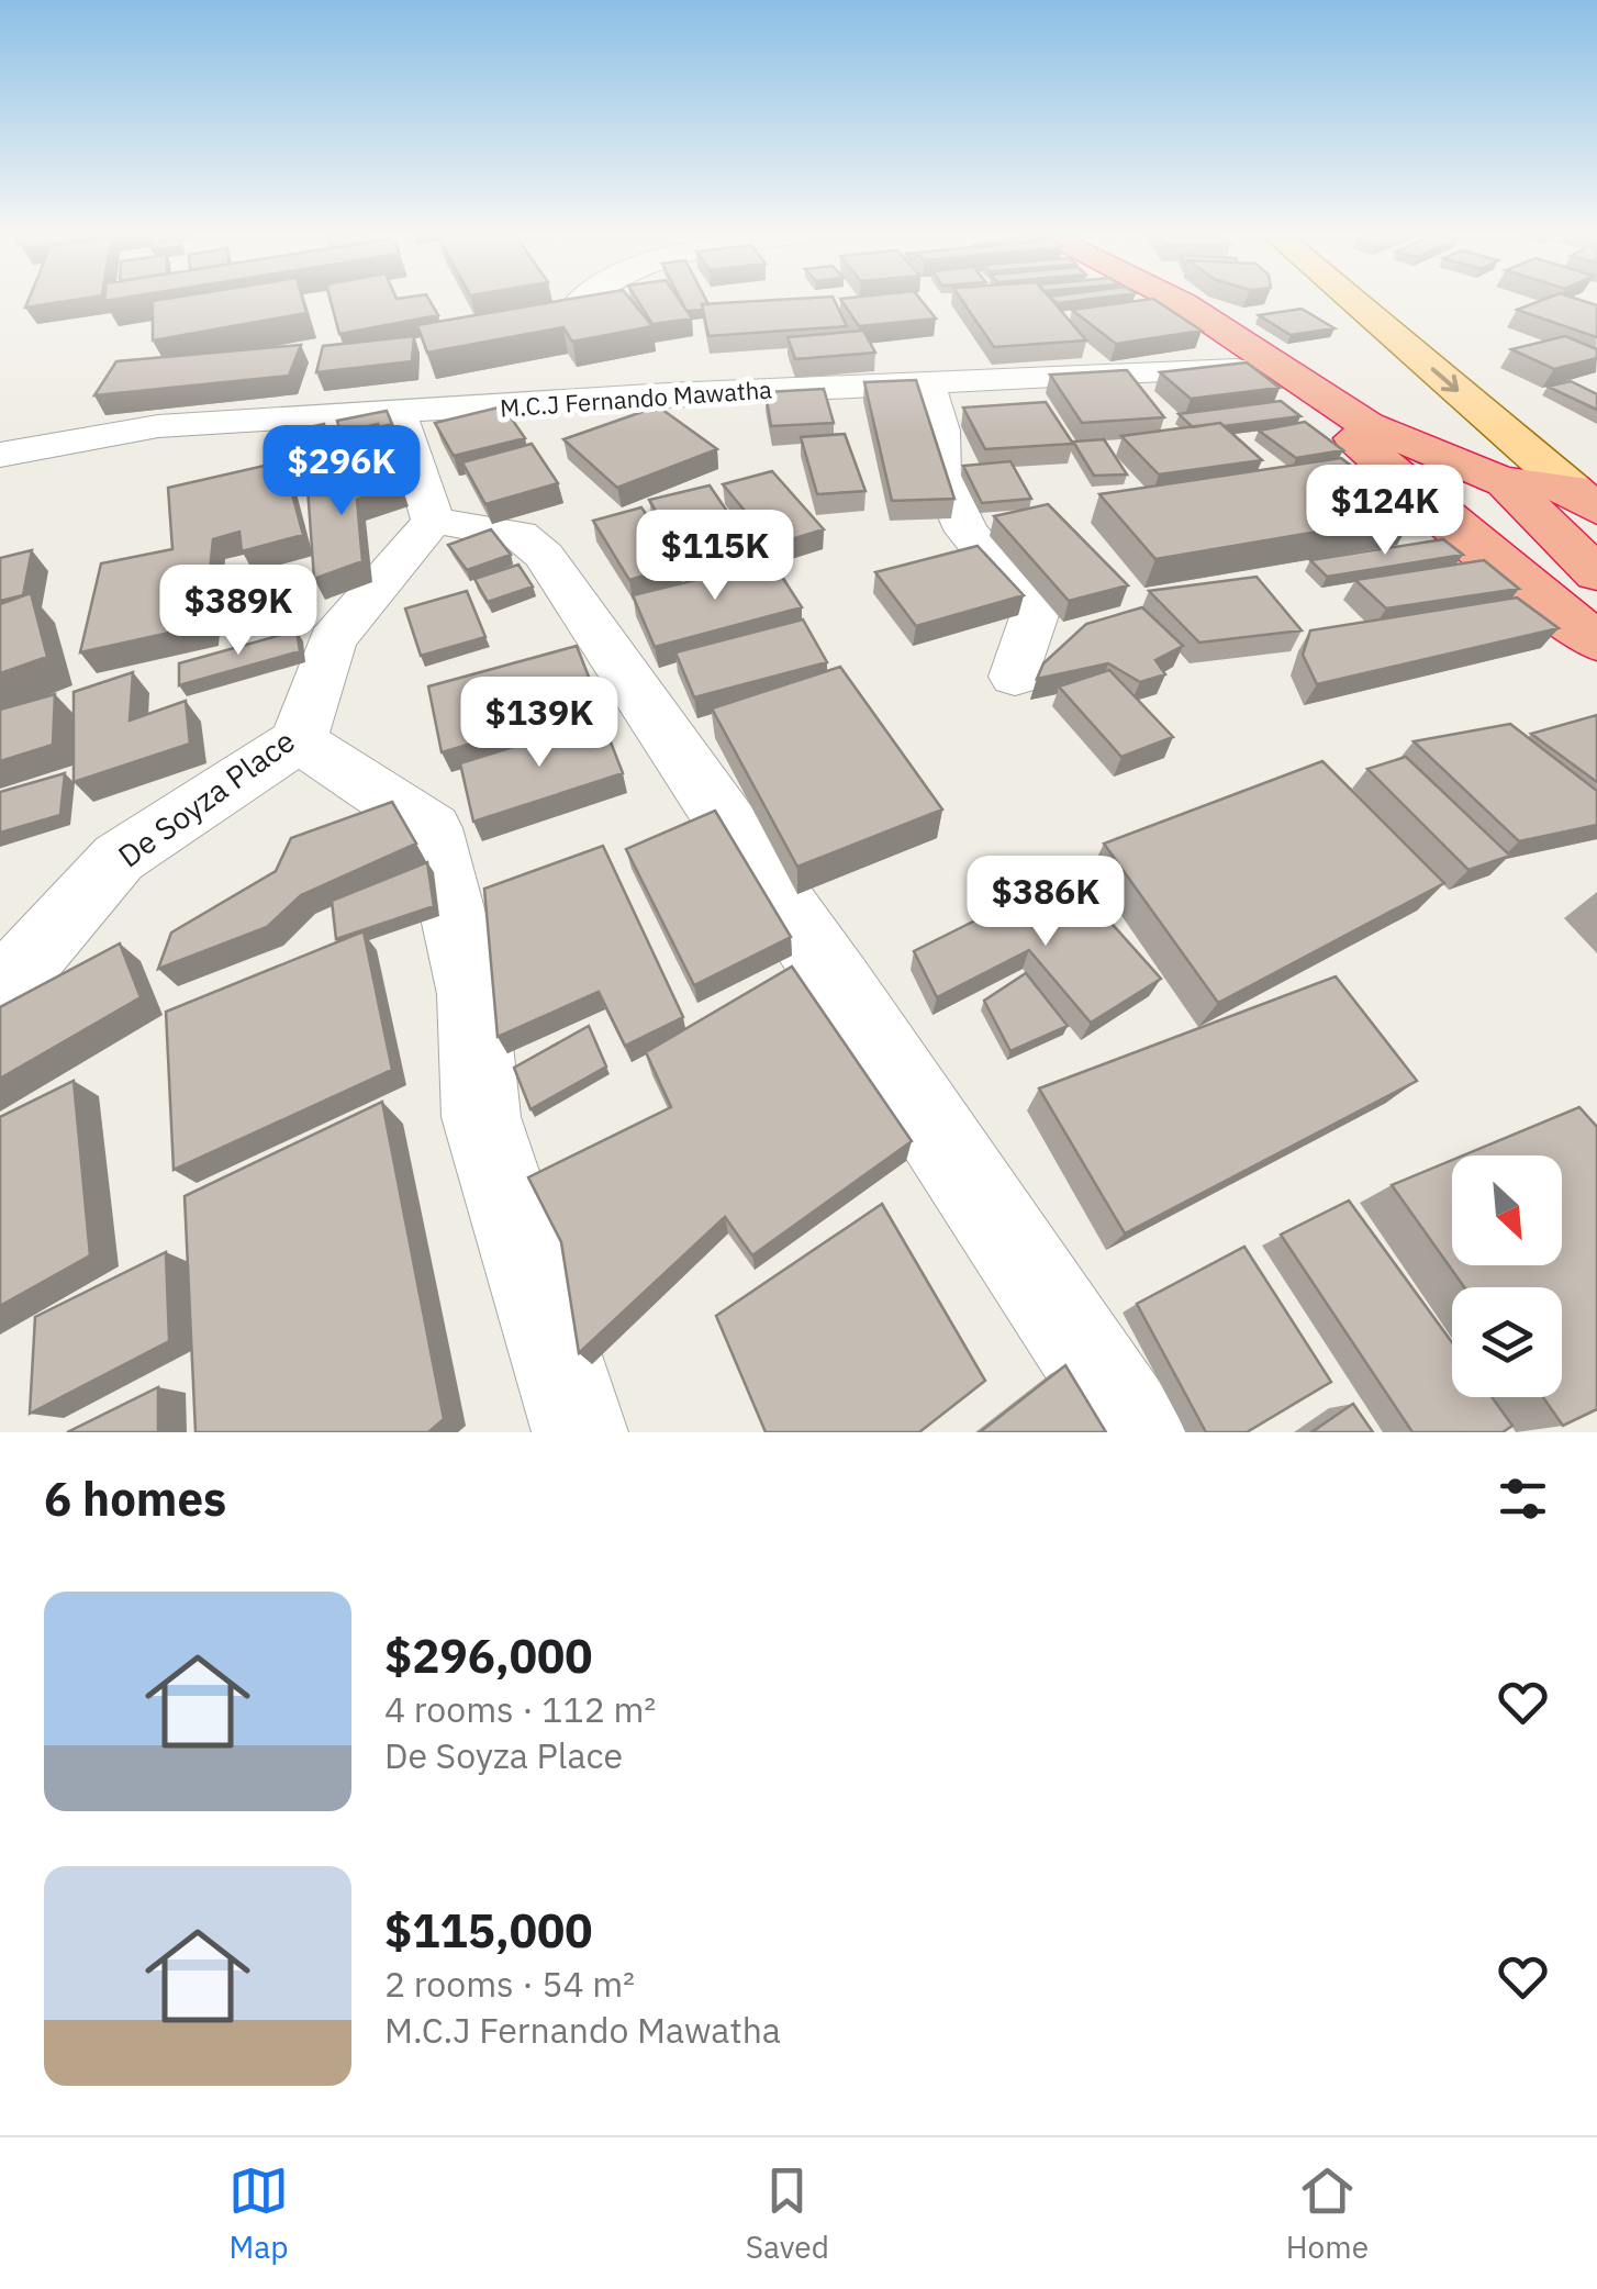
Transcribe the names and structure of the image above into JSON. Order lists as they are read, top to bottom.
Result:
{
  "streets": {
    "street": ["M.C.J Fernando Mawatha", "De Soyza Place"]
  },
  "north": "bottom right",
  "page": {
    "price": [
      "$296K",
      "$124K",
      "$115K",
      "$389K",
      "$139K",
      "$386K"
    ],
    "heading": "6 homes",
    "list": [
      {
        "name": "$296,000",
        "note": "4 rooms · 112 m² · De Soyza Place"
      },
      {
        "name": "$115,000",
        "note": "2 rooms · 54 m² · M.C.J Fernando Mawatha"
      }
    ],
    "tabs": ["Map", "Saved", "Home"]
  }
}
